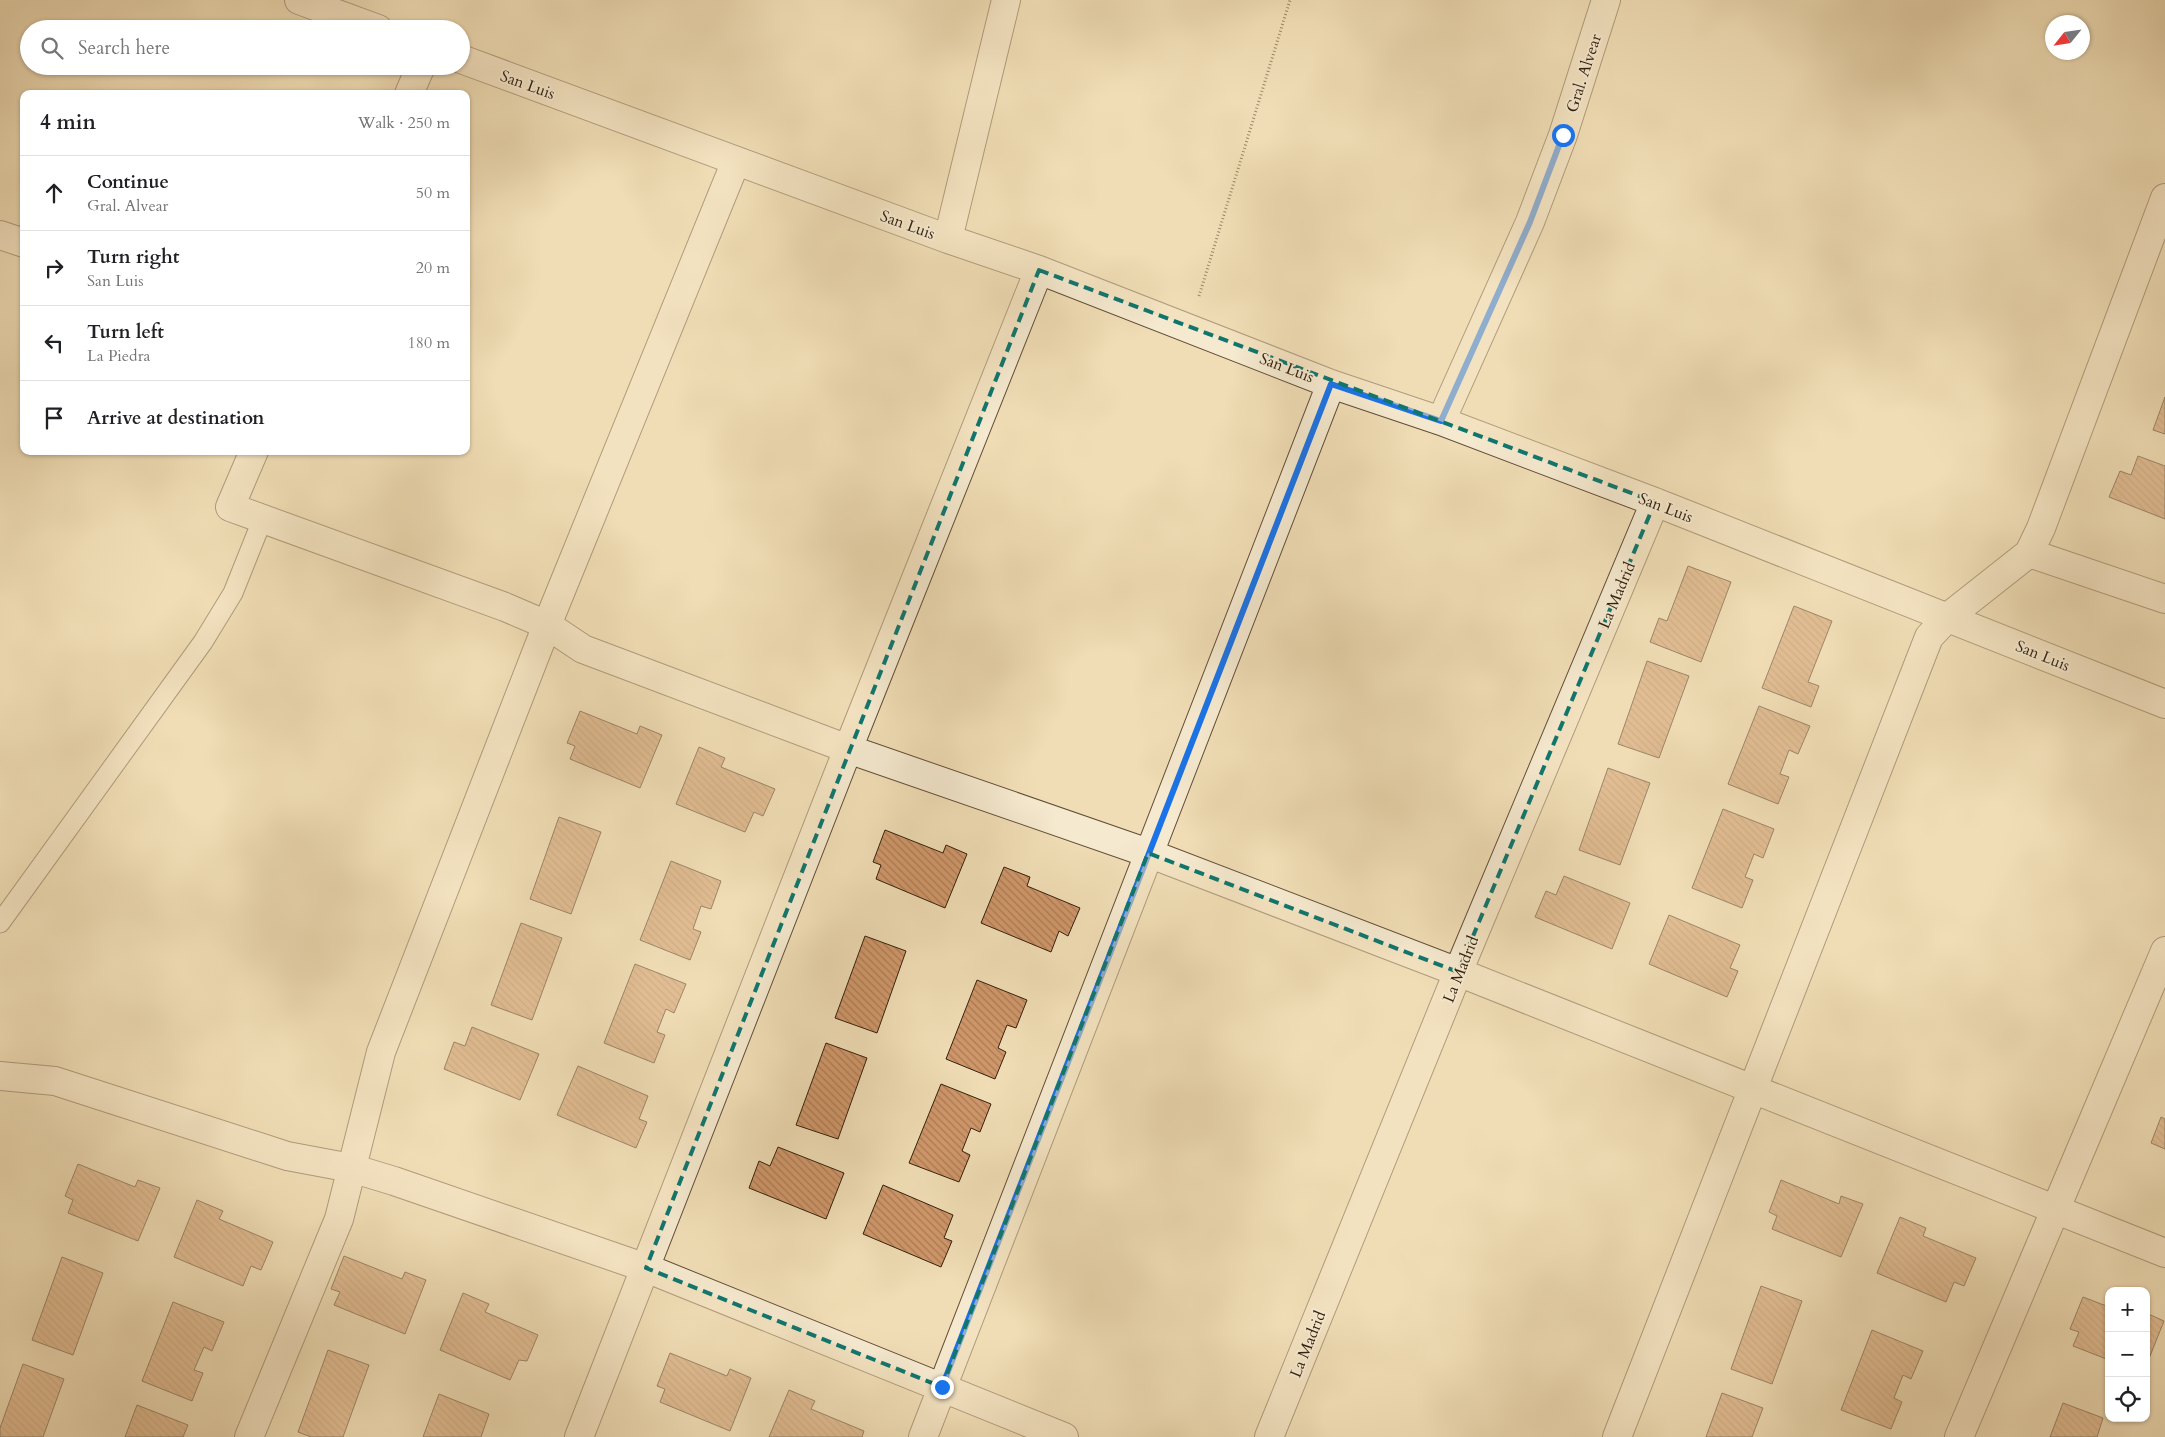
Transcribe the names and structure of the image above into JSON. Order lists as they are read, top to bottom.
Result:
{
  "streets": {
    "street": ["Gral. Alvear", "San Luis", "La Madrid"]
  },
  "crossings": [
    ["Gral. Alvear", "San Luis"],
    ["San Luis", "La Madrid"]
  ],
  "north": "bottom left",
  "page": {
    "search": "Search here",
    "heading": ["4 min", "Walk · 250 m"],
    "list": [
      ["Continue", "Gral. Alvear", "50 m"],
      ["Turn right", "San Luis", "20 m"],
      ["Turn left", "La Piedra", "180 m"],
      "Arrive at destination"
    ],
    "map_buttons": ["+", "−"]
  }
}
